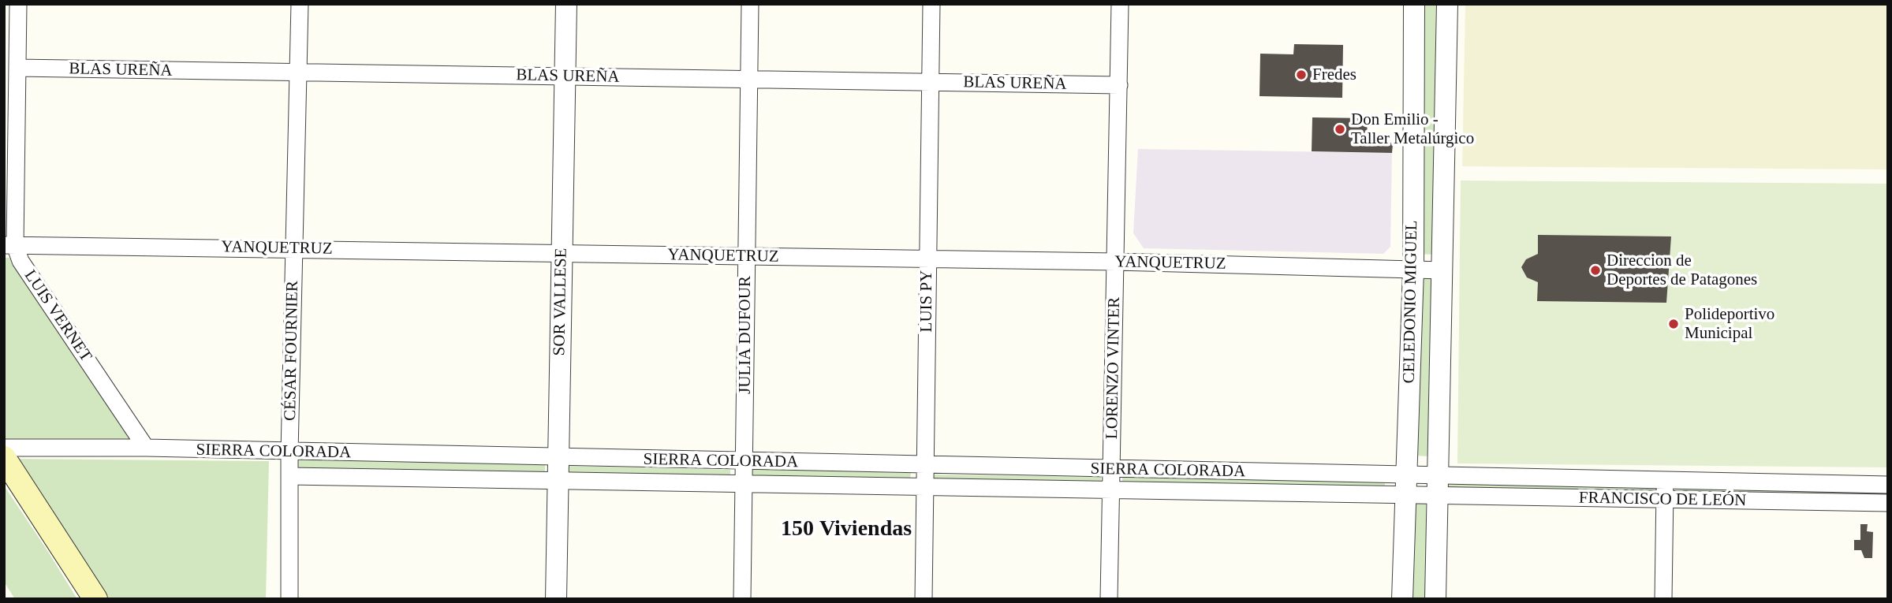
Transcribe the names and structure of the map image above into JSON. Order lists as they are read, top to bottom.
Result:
{
  "streets": {
    "street": [
      "BLAS UREÑA",
      "YANQUETRUZ",
      "LUIS PY",
      "SOR VALLESE",
      "CELEDONIO MIGUEL",
      "LUIS VERNET",
      "JULIA DUFOUR",
      "CÉSAR FOURNIER",
      "LORENZO VINTER",
      "SIERRA COLORADA",
      "FRANCISCO DE LEÓN"
    ]
  },
  "crossings": [
    ["BLAS UREÑA", "LUIS PY"],
    ["BLAS UREÑA", "SOR VALLESE"],
    ["BLAS UREÑA", "LUIS VERNET"],
    ["BLAS UREÑA", "JULIA DUFOUR"],
    ["BLAS UREÑA", "CÉSAR FOURNIER"],
    ["BLAS UREÑA", "LORENZO VINTER"],
    ["YANQUETRUZ", "LUIS PY"],
    ["YANQUETRUZ", "SOR VALLESE"],
    ["YANQUETRUZ", "CELEDONIO MIGUEL"],
    ["YANQUETRUZ", "LUIS VERNET"],
    ["YANQUETRUZ", "JULIA DUFOUR"],
    ["YANQUETRUZ", "CÉSAR FOURNIER"],
    ["YANQUETRUZ", "LORENZO VINTER"],
    ["LUIS PY", "SIERRA COLORADA"],
    ["SOR VALLESE", "SIERRA COLORADA"],
    ["CELEDONIO MIGUEL", "SIERRA COLORADA"],
    ["CELEDONIO MIGUEL", "FRANCISCO DE LEÓN"],
    ["LUIS VERNET", "SIERRA COLORADA"],
    ["JULIA DUFOUR", "SIERRA COLORADA"],
    ["CÉSAR FOURNIER", "SIERRA COLORADA"],
    ["LORENZO VINTER", "SIERRA COLORADA"],
    ["SIERRA COLORADA", "FRANCISCO DE LEÓN"]
  ],
  "districts": ["150 Viviendas"],
  "places": [
    "Fredes",
    "Don Emilio - Taller Metalúrgico",
    "Direccion de Deportes de Patagones",
    "Polideportivo Municipal"
  ]
}
